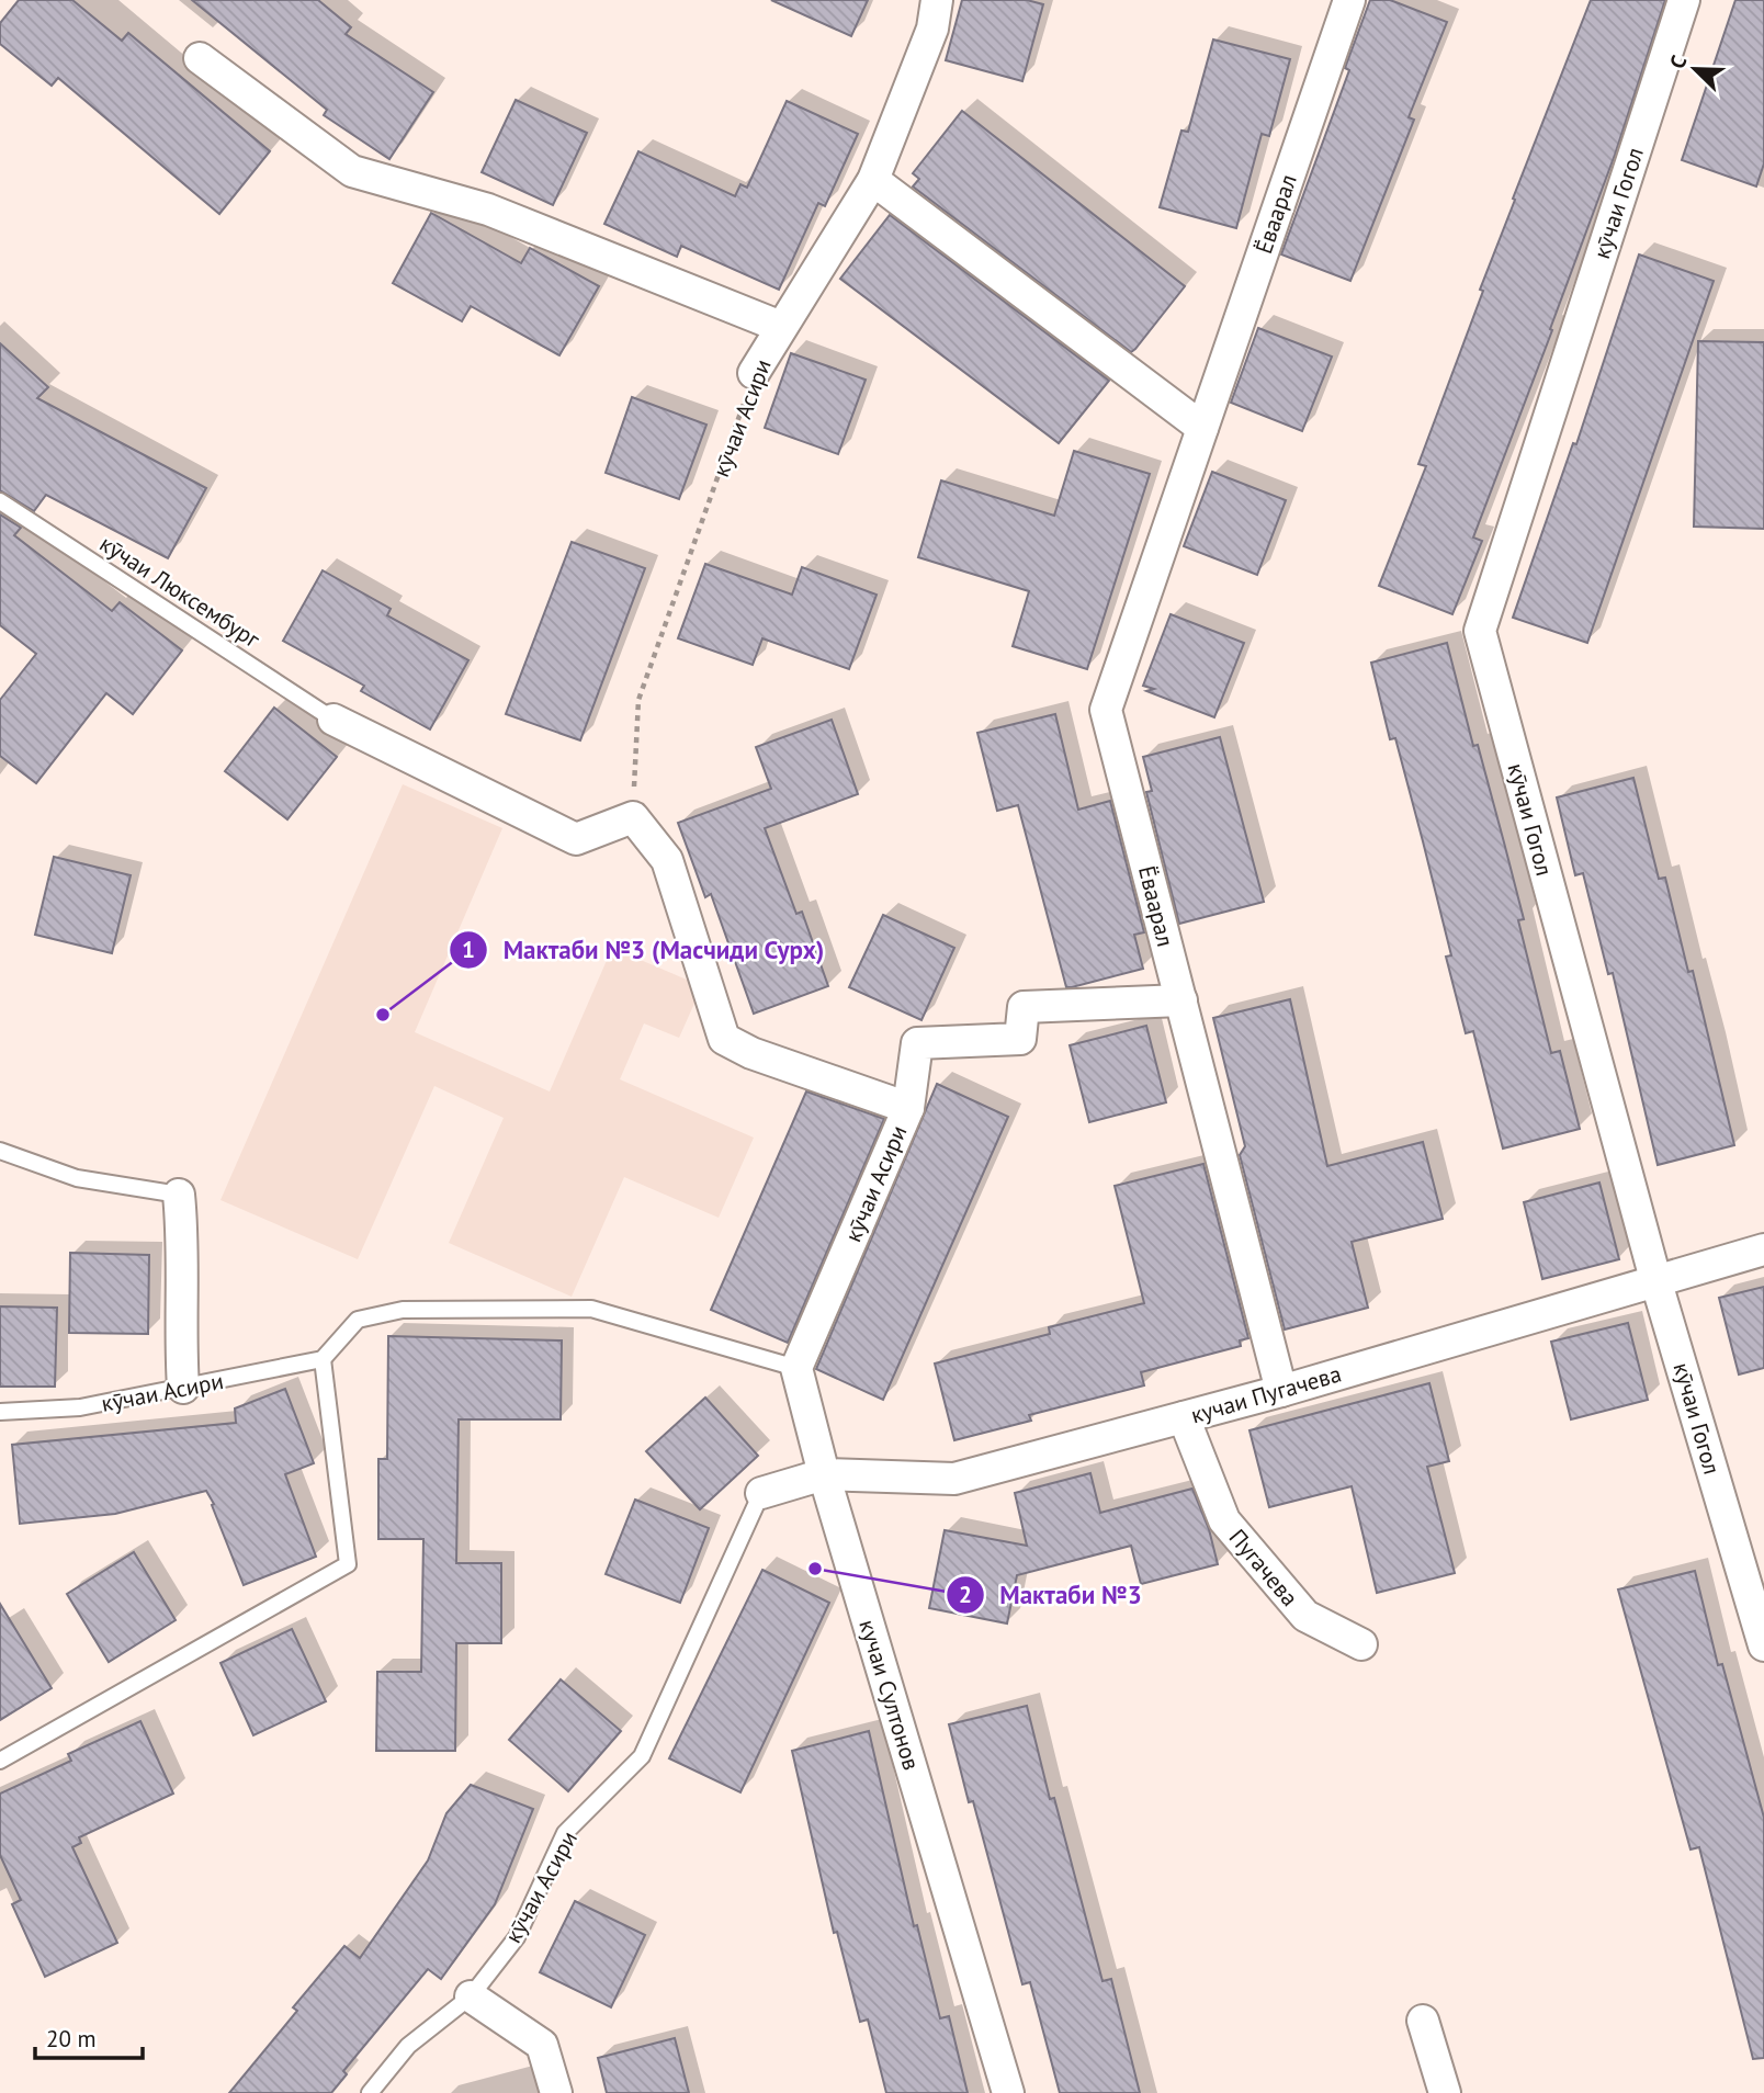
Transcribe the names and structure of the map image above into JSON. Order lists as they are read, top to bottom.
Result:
{
  "streets": {
    "street": [
      "кӯчаи Гогол",
      "Ёваарал",
      "кӯчаи Асири",
      "кучаи Пугачева",
      "Пугачева",
      "кучаи Султонов"
    ],
    "lane": ["кӯчаи Люксембург"]
  },
  "crossings": [
    ["кӯчаи Гогол", "кучаи Пугачева"],
    ["Ёваарал", "кучаи Пугачева"],
    ["кӯчаи Асири", "кучаи Пугачева"],
    ["кӯчаи Асири", "кучаи Султонов"],
    ["кучаи Пугачева", "Пугачева"],
    ["кучаи Пугачева", "кучаи Султонов"]
  ],
  "places": ["Мактаби №3 (Масчиди Сурх)", "Мактаби №3"],
  "scale_bar": "20 m",
  "north": "top left"
}
